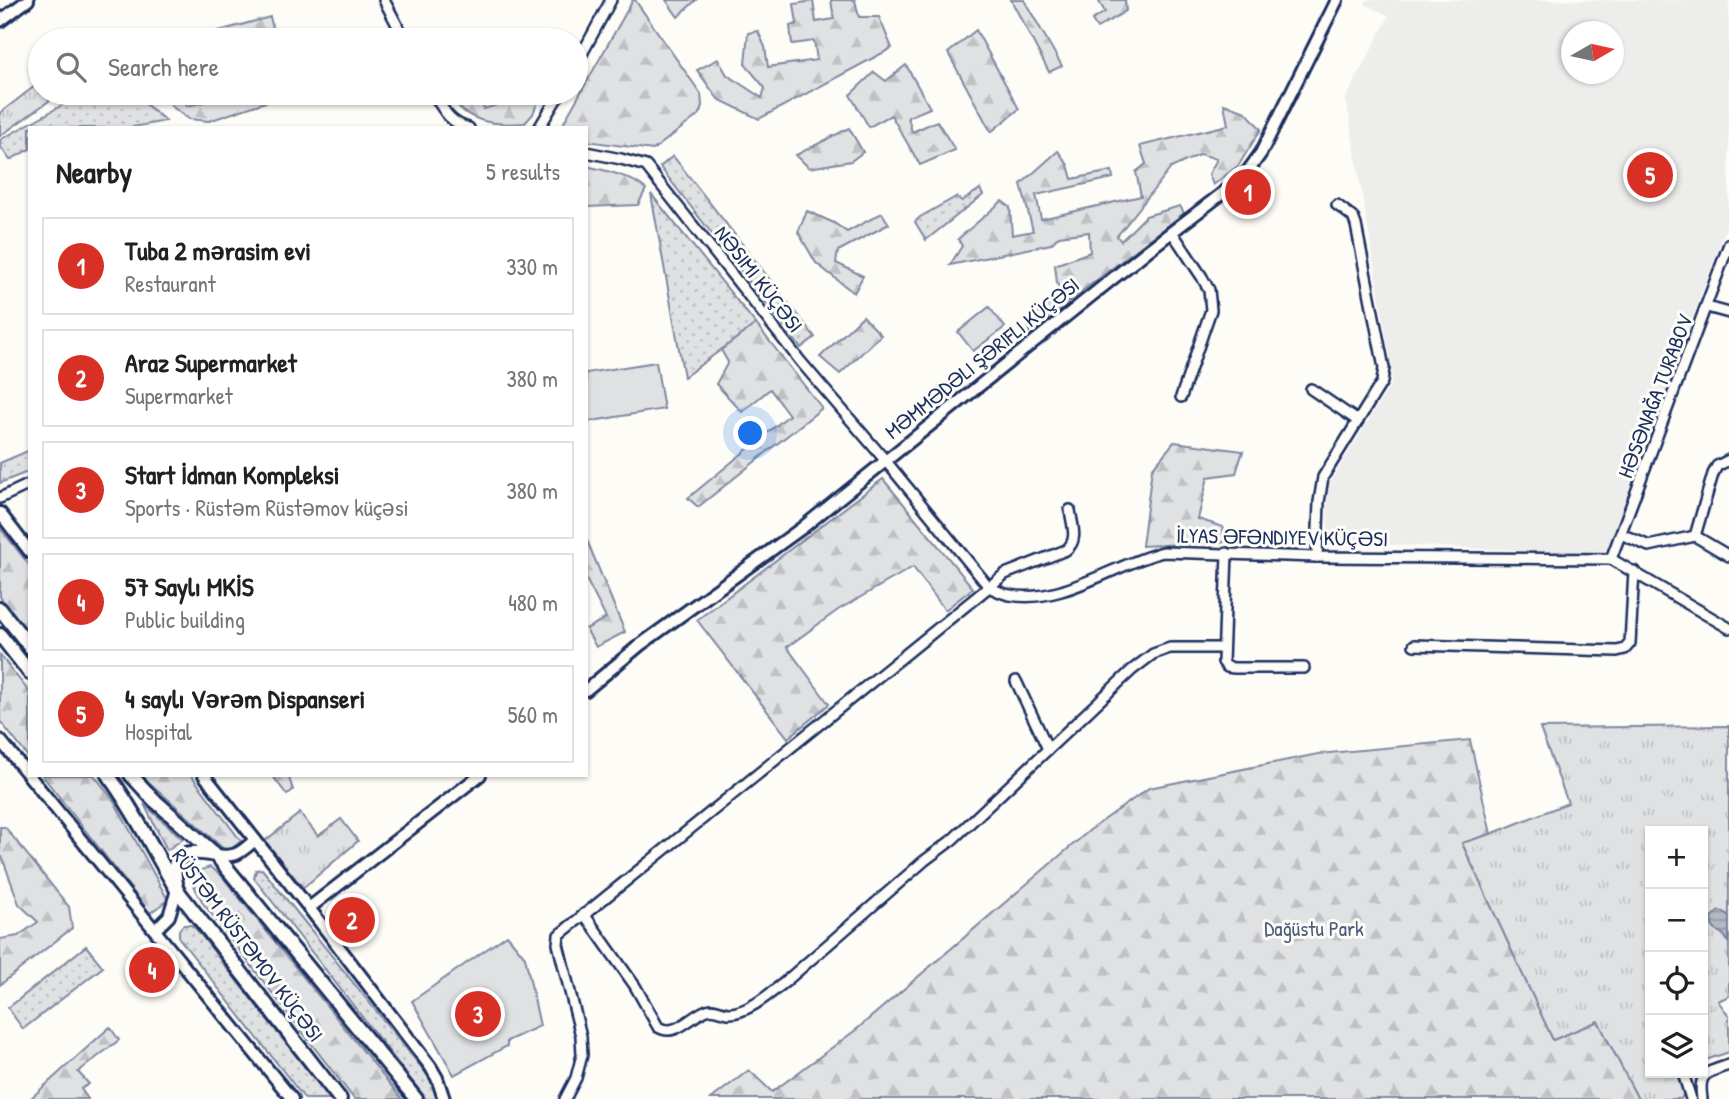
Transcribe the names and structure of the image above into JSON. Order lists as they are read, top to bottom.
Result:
{
  "streets": {
    "main road": ["RÜSTƏM RÜSTƏMOV KÜÇƏSI"],
    "street": [
      "NƏSIMI KÜÇƏSI",
      "MƏMMƏDƏLI ŞƏRIFLI KÜÇƏSI",
      "HƏSƏNAĞA TURABOV",
      "İLYAS ƏFƏNDIYEV KÜÇƏSI"
    ]
  },
  "crossings": [
    ["NƏSIMI KÜÇƏSI", "MƏMMƏDƏLI ŞƏRIFLI KÜÇƏSI"],
    ["HƏSƏNAĞA TURABOV", "İLYAS ƏFƏNDIYEV KÜÇƏSI"]
  ],
  "parks": ["Dağüstu Park"],
  "north": "right",
  "page": {
    "search": "Search here",
    "heading": ["Nearby", "5 results"],
    "pins": [
      "5",
      "1",
      "2",
      "4",
      "3"
    ],
    "list": [
      {
        "mark": "1",
        "name": "Tuba 2 mərasim evi",
        "note": "Restaurant",
        "value": "330 m"
      },
      {
        "mark": "2",
        "name": "Araz Supermarket",
        "note": "Supermarket",
        "value": "380 m"
      },
      {
        "mark": "3",
        "name": "Start İdman Kompleksi",
        "note": "Sports · Rüstəm Rüstəmov küçəsi",
        "value": "380 m"
      },
      {
        "mark": "4",
        "name": "57 Saylı MKİS",
        "note": "Public building",
        "value": "480 m"
      },
      {
        "mark": "5",
        "name": "4 saylı Vərəm Dispanseri",
        "note": "Hospital",
        "value": "560 m"
      }
    ],
    "map_buttons": ["+", "−"]
  }
}
